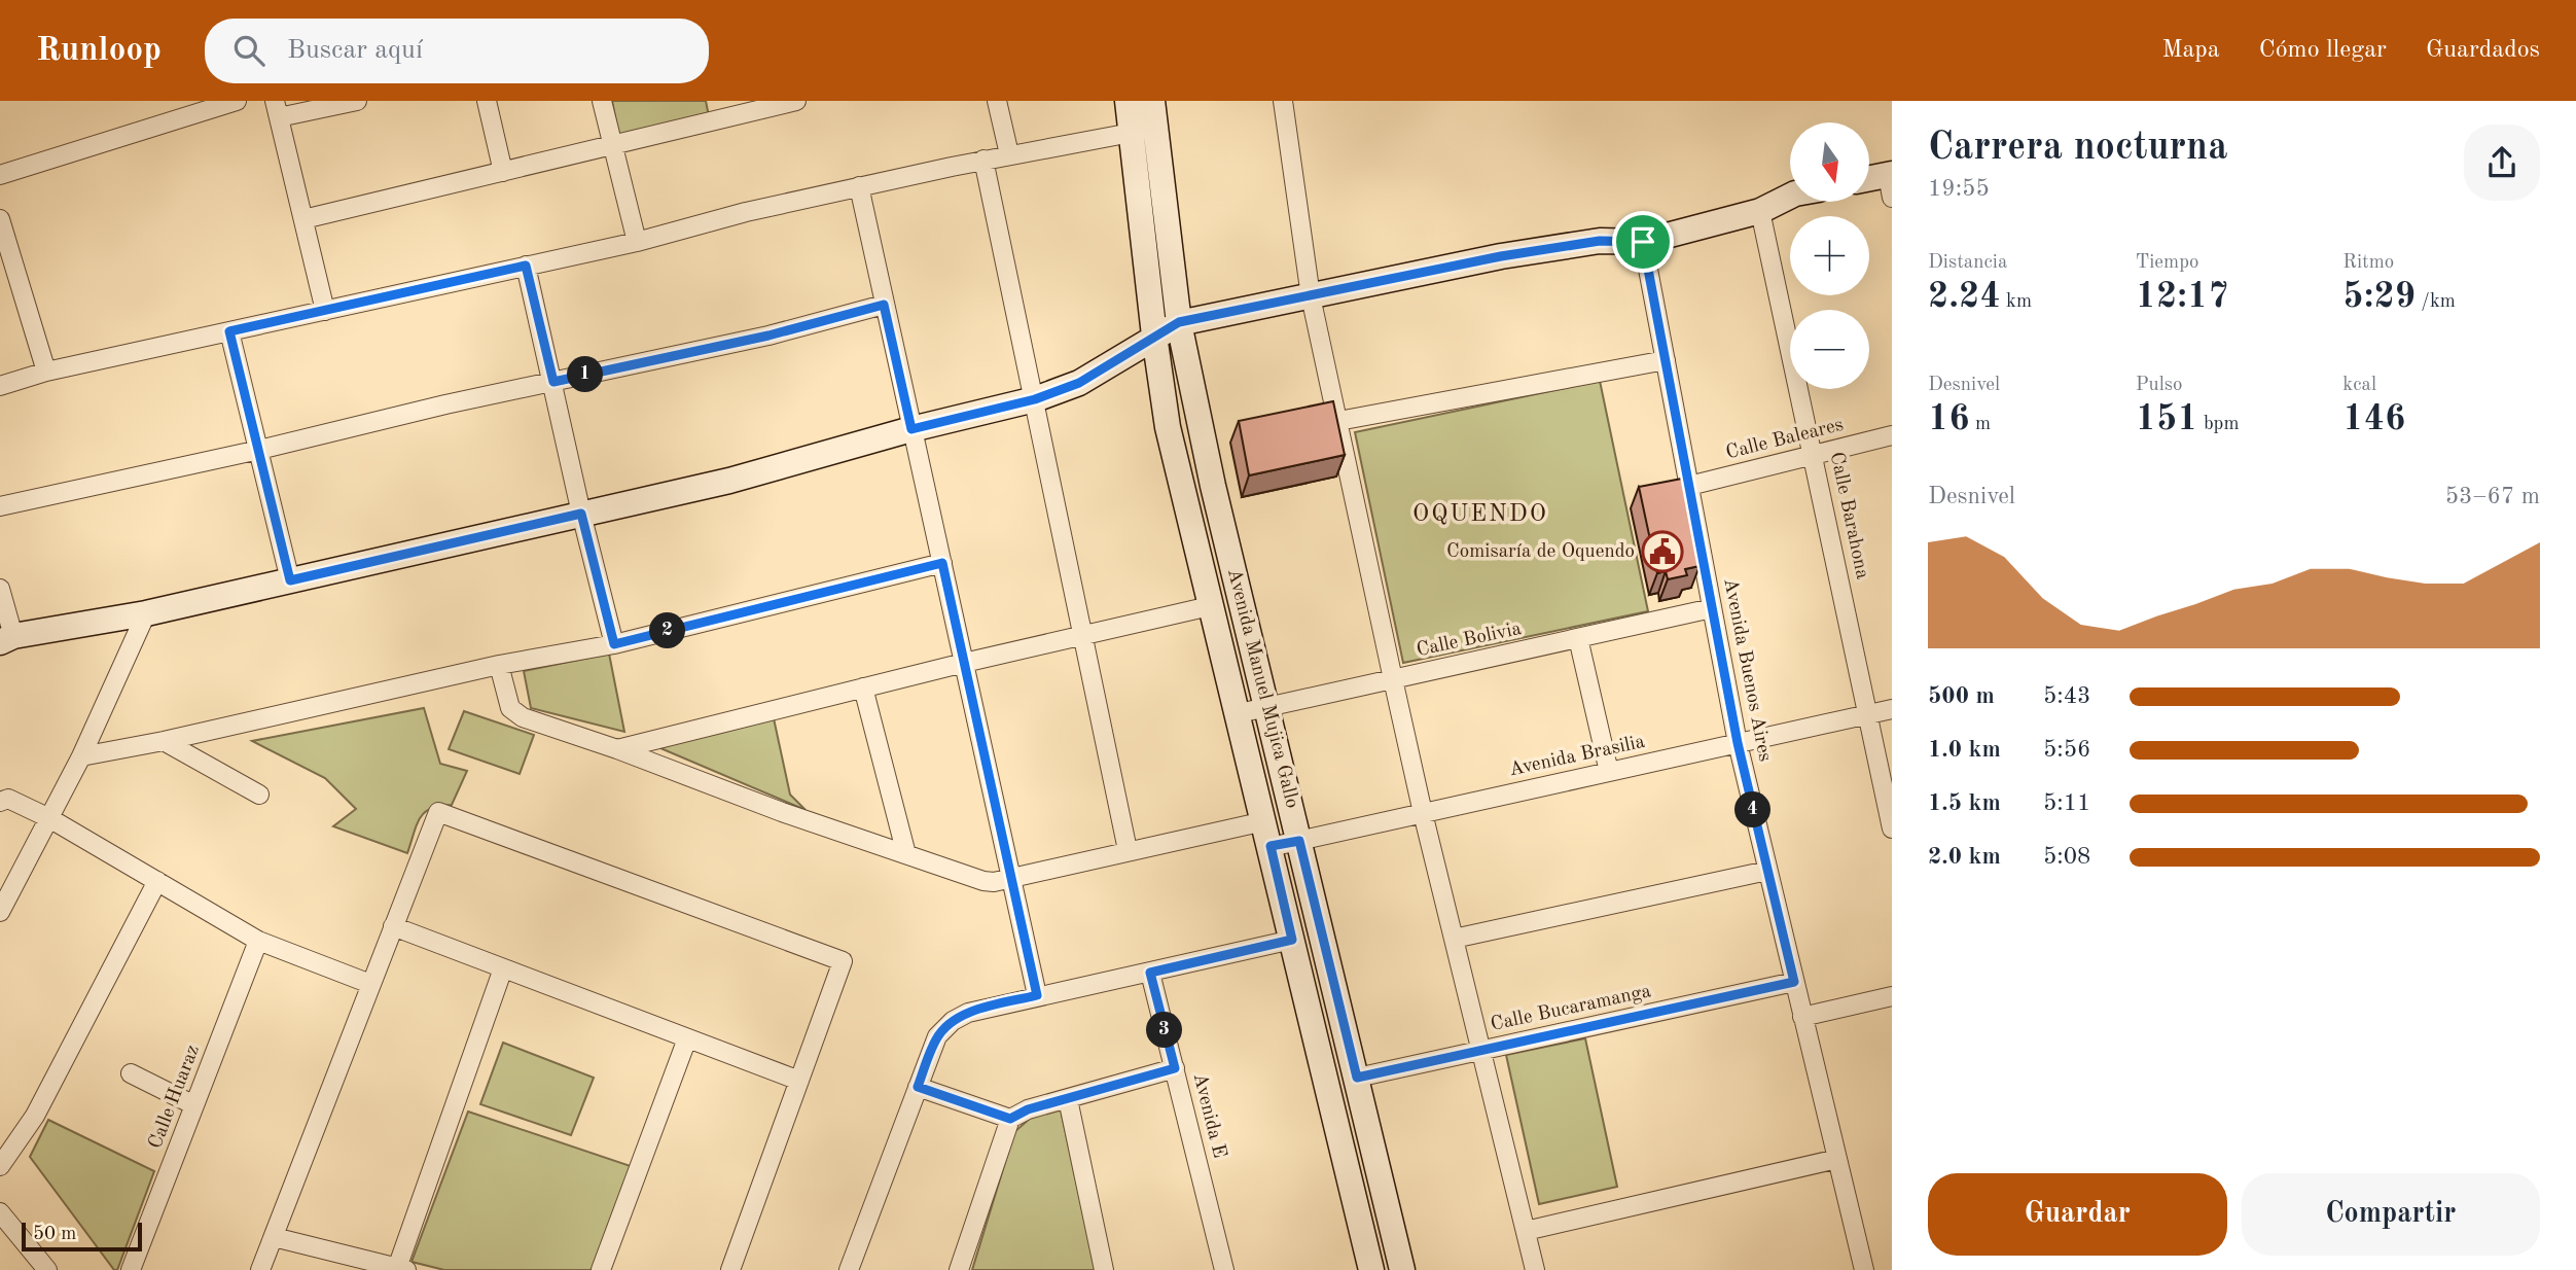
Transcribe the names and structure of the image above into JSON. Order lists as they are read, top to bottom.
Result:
{
  "streets": {
    "street": [
      "Calle Baleares",
      "Calle Barahona",
      "Calle Bolivia",
      "Avenida Buenos Aires",
      "Avenida Manuel Mujica Gallo",
      "Avenida Brasilia",
      "Calle Bucaramanga",
      "Calle Huaraz",
      "Avenida E"
    ]
  },
  "crossings": [
    ["Calle Baleares", "Calle Barahona"],
    ["Calle Baleares", "Avenida Buenos Aires"],
    ["Calle Barahona", "Avenida Brasilia"],
    ["Calle Bolivia", "Avenida Buenos Aires"],
    ["Calle Bolivia", "Avenida Manuel Mujica Gallo"],
    ["Avenida Buenos Aires", "Avenida Brasilia"],
    ["Avenida Buenos Aires", "Calle Bucaramanga"],
    ["Avenida Manuel Mujica Gallo", "Avenida Brasilia"],
    ["Avenida Manuel Mujica Gallo", "Calle Bucaramanga"]
  ],
  "districts": ["OQUENDO"],
  "places": {
    "public building": ["Comisaría de Oquendo"]
  },
  "scale_bar": "50 m",
  "north": "bottom",
  "page": {
    "header": "Runloop",
    "search": "Buscar aquí",
    "nav": ["Mapa", "Cómo llegar", "Guardados"],
    "heading": ["Carrera nocturna", "19:55"],
    "map_buttons": ["+", "−"],
    "stats": [
      ["Distancia", "2.24 km"],
      ["Tiempo", "12:17"],
      ["Ritmo", "5:29 /km"],
      ["Desnivel", "16 m"],
      ["Pulso", "151 bpm"],
      ["kcal", "146"]
    ],
    "pins": [
      "1",
      "2",
      "4",
      "3"
    ],
    "chart": ["Desnivel", "53–67 m"],
    "list": [
      {
        "name": "500 m",
        "note": "5:43"
      },
      {
        "name": "1.0 km",
        "note": "5:56"
      },
      {
        "name": "1.5 km",
        "note": "5:11"
      },
      {
        "name": "2.0 km",
        "note": "5:08"
      }
    ],
    "buttons": ["Guardar", "Compartir"],
    "scale": "50 m"
  }
}
